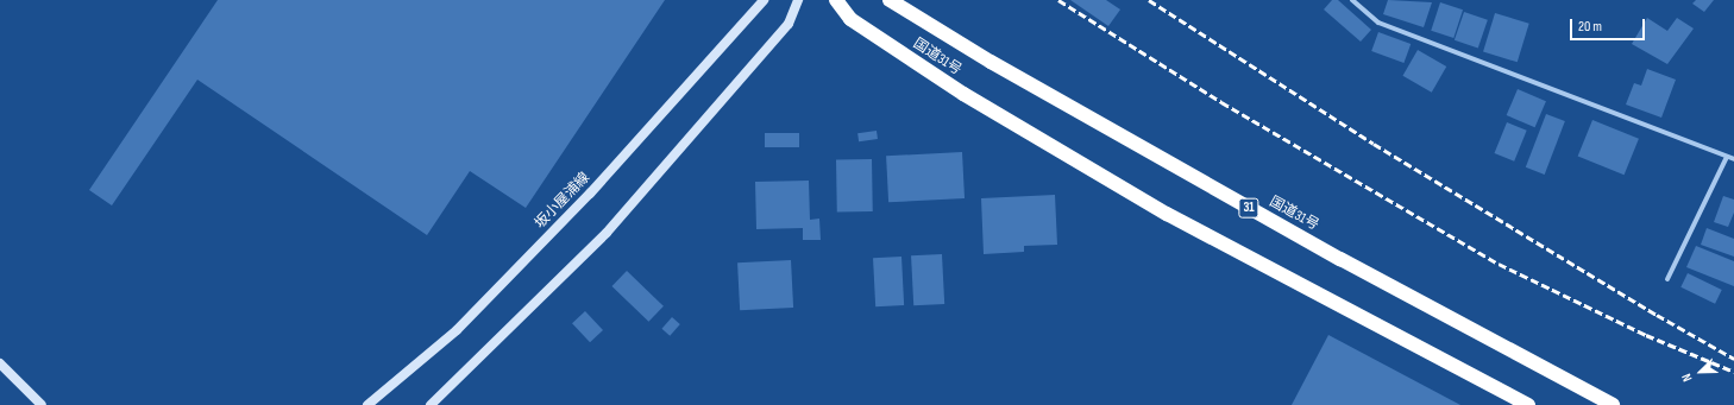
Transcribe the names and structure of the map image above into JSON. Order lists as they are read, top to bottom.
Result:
{
  "streets": {
    "highway": ["国道31号", "31"],
    "main road": ["坂小屋浦線"]
  },
  "scale_bar": "20 m",
  "north": "bottom left"
}
